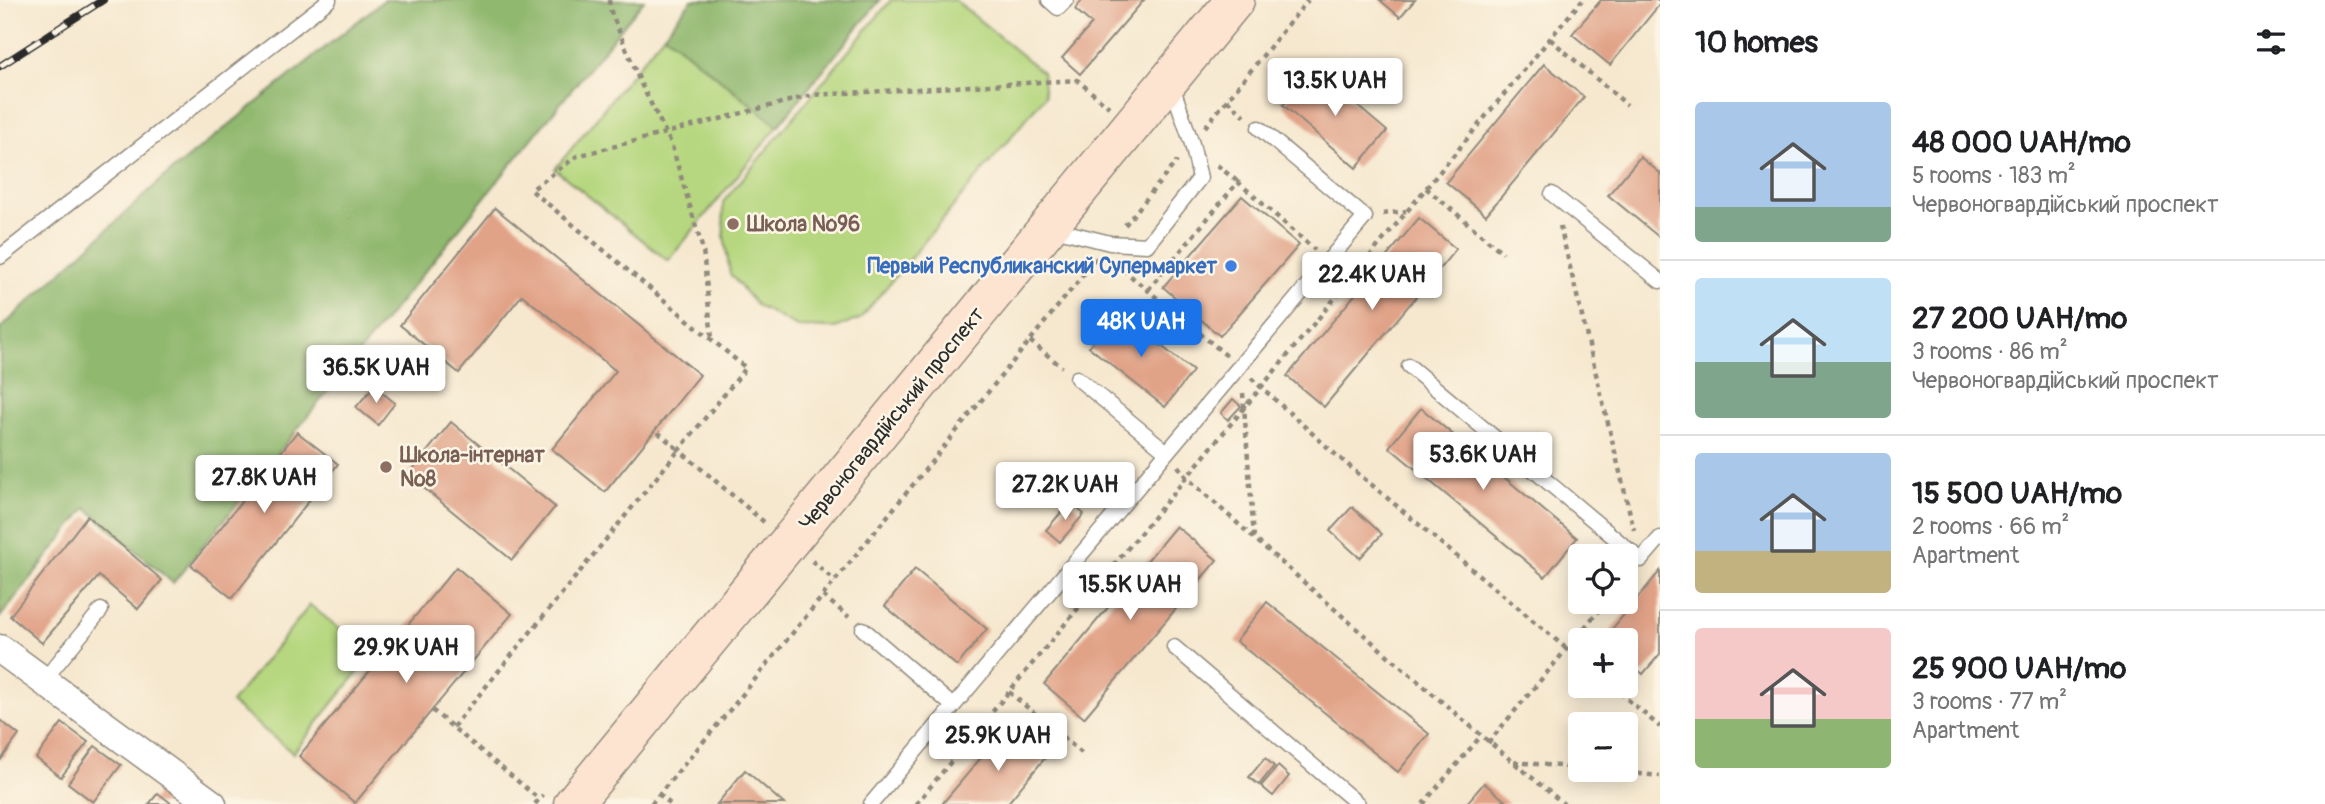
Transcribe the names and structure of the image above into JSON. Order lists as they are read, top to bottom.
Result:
{
  "streets": {
    "main road": ["Червоногвардійський проспект"]
  },
  "places": ["Школа №96", "Первый Республиканский Супермаркет", "Школа-інтернат №8"],
  "page": {
    "heading": "10 homes",
    "price": [
      "13.5K UAH",
      "22.4K UAH",
      "48K UAH",
      "36.5K UAH",
      "53.6K UAH",
      "27.8K UAH",
      "27.2K UAH",
      "15.5K UAH",
      "29.9K UAH",
      "25.9K UAH"
    ],
    "list": [
      {
        "name": "48 000 UAH/mo",
        "note": "5 rooms · 183 m² · Червоногвардійський проспект"
      },
      {
        "name": "27 200 UAH/mo",
        "note": "3 rooms · 86 m² · Червоногвардійський проспект"
      },
      {
        "name": "15 500 UAH/mo",
        "note": "2 rooms · 66 m² · Apartment"
      },
      {
        "name": "25 900 UAH/mo",
        "note": "3 rooms · 77 m² · Apartment"
      }
    ],
    "map_buttons": ["+", "−"]
  }
}
